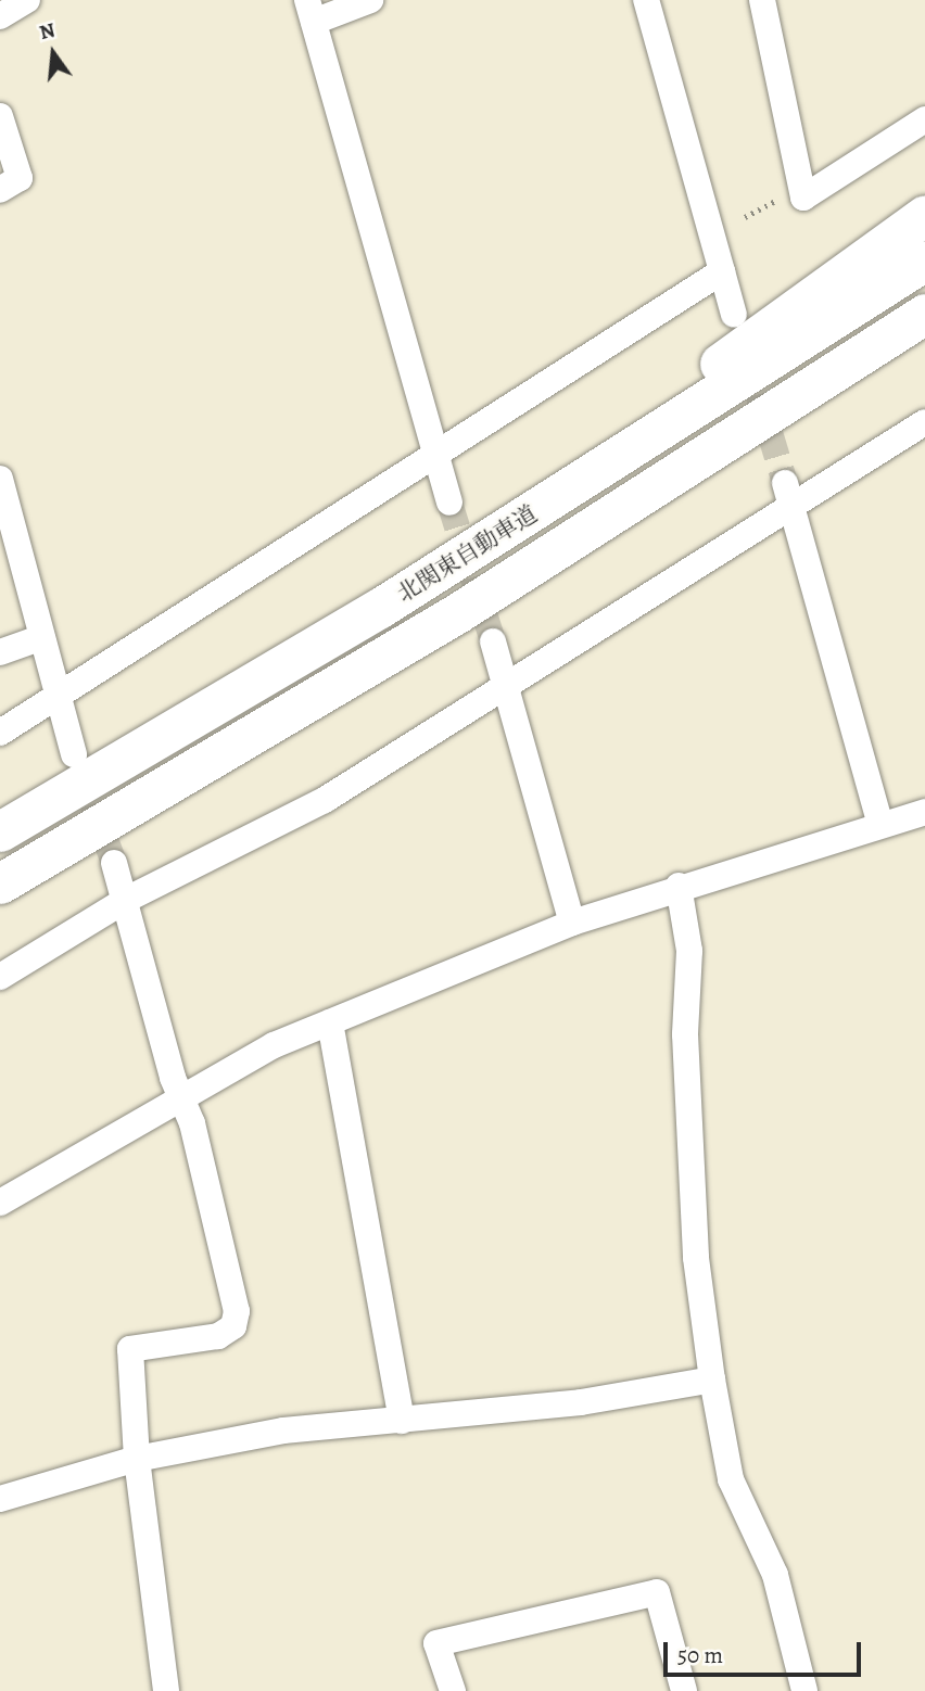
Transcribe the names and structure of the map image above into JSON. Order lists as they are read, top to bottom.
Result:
{
  "streets": {
    "highway": ["北関東自動車道"]
  },
  "scale_bar": "50 m",
  "north": "top"
}
